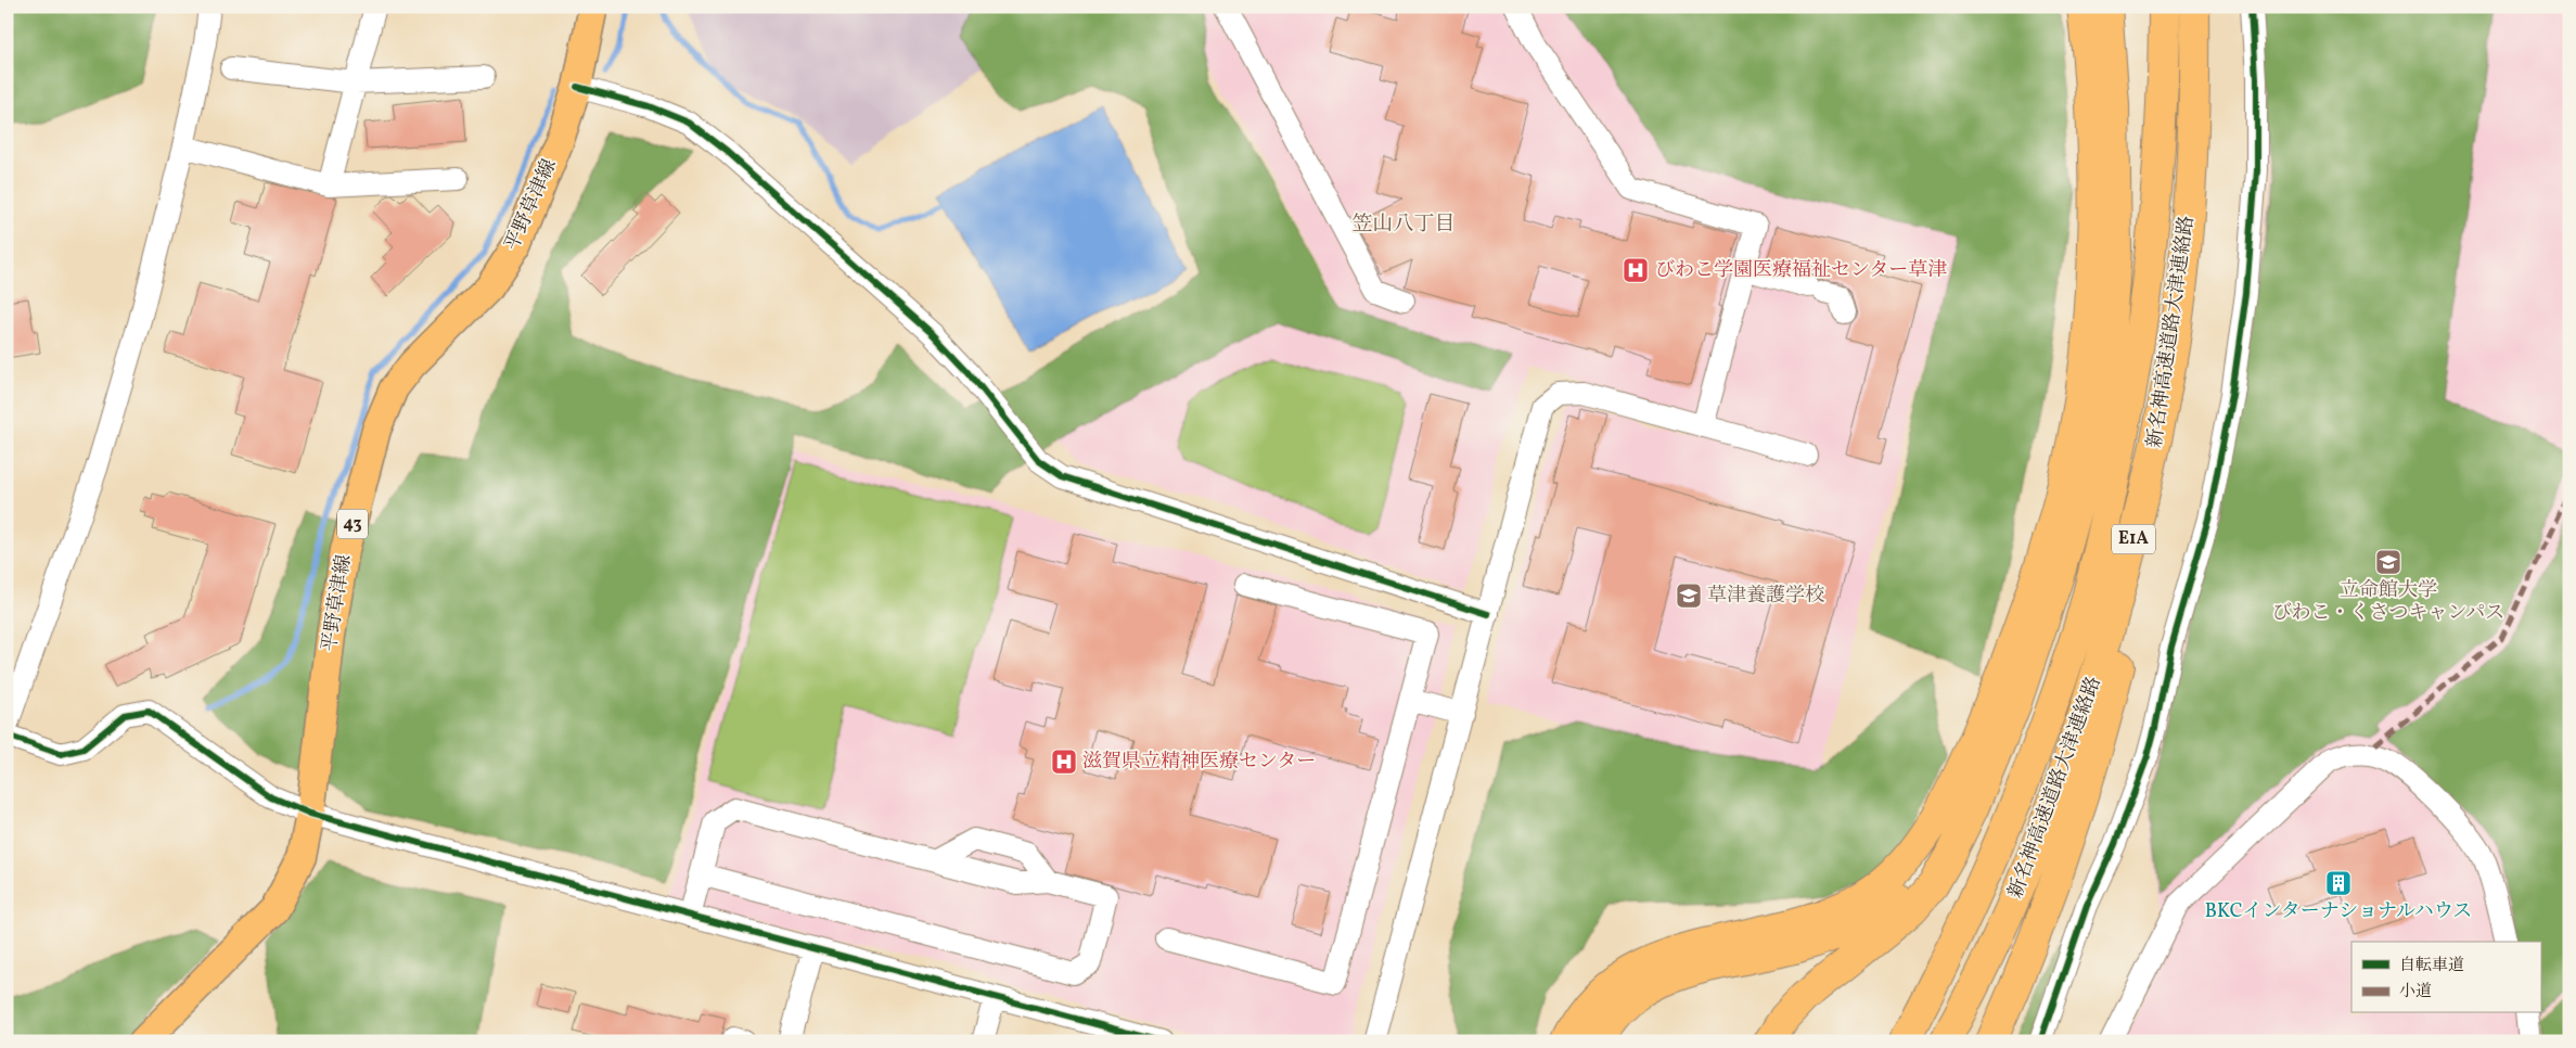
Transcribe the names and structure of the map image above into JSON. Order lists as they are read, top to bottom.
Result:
{
  "streets": {
    "highway": ["新名神高速道路大津連絡路", "E1A"],
    "main road": ["平野草津線", "43"]
  },
  "districts": ["笠山八丁目"],
  "places": {
    "hospital": ["びわこ学園医療福祉センター草津", "滋賀県立精神医療センター"],
    "school or university": ["立命館大学 びわこ・くさつキャンパス", "草津養護学校"],
    "building": ["BKCインターナショナルハウス"]
  },
  "legend": ["自転車道", "小道"]
}
